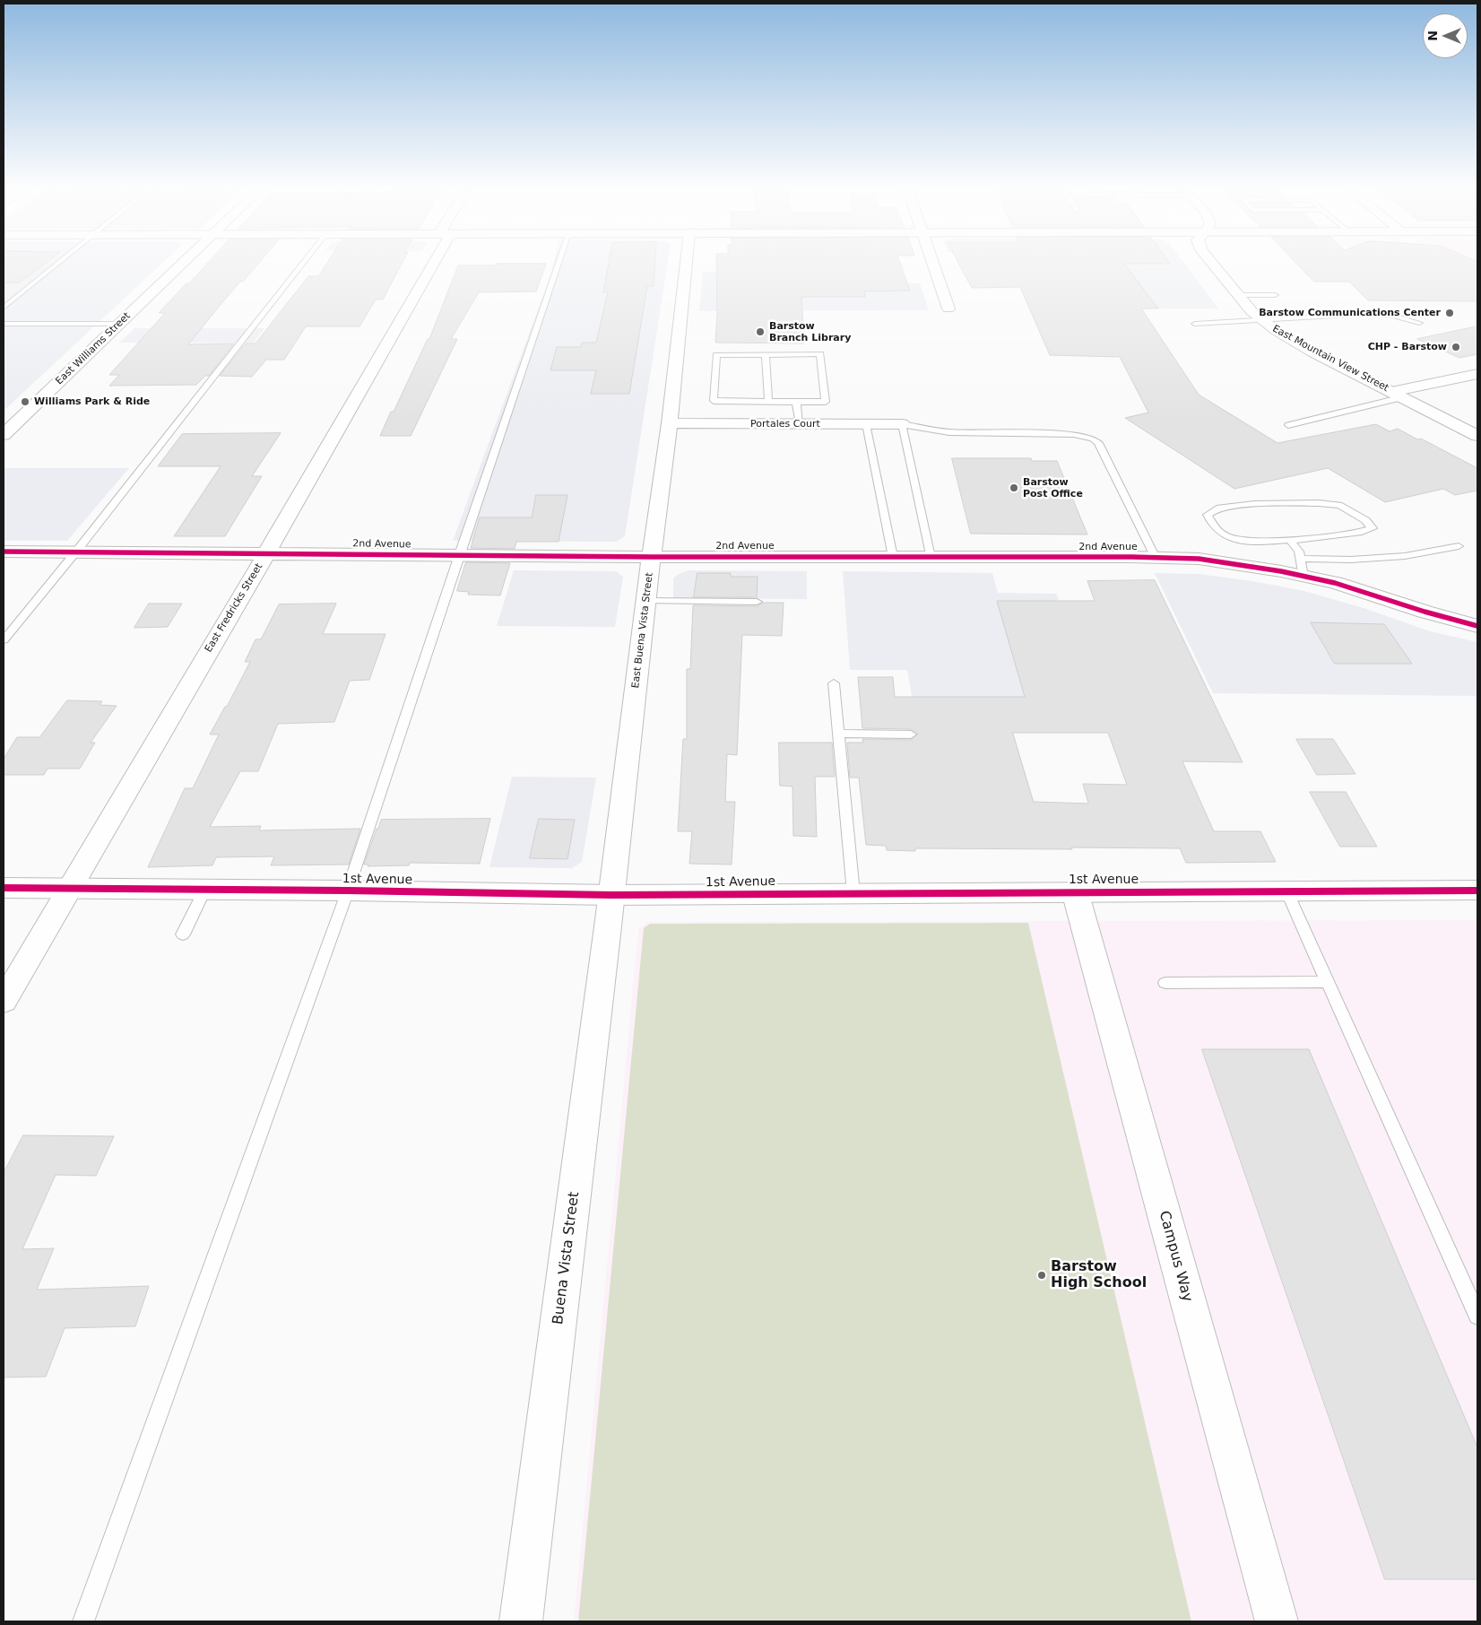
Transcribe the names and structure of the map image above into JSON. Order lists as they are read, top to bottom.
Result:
{
  "streets": {
    "street": [
      "East Williams Street",
      "East Mountain View Street",
      "Portales Court",
      "2nd Avenue",
      "East Fredricks Street",
      "East Buena Vista Street",
      "1st Avenue",
      "Campus Way",
      "Buena Vista Street"
    ]
  },
  "crossings": [
    ["Portales Court", "East Buena Vista Street"],
    ["2nd Avenue", "East Fredricks Street"],
    ["2nd Avenue", "East Buena Vista Street"],
    ["East Fredricks Street", "1st Avenue"],
    ["East Buena Vista Street", "1st Avenue"],
    ["East Buena Vista Street", "Buena Vista Street"],
    ["1st Avenue", "Campus Way"],
    ["1st Avenue", "Buena Vista Street"]
  ],
  "places": [
    "Barstow Communications Center",
    "Barstow Branch Library",
    "CHP - Barstow",
    "Williams Park & Ride",
    "Barstow Post Office",
    "Barstow High School"
  ],
  "north": "left"
}
